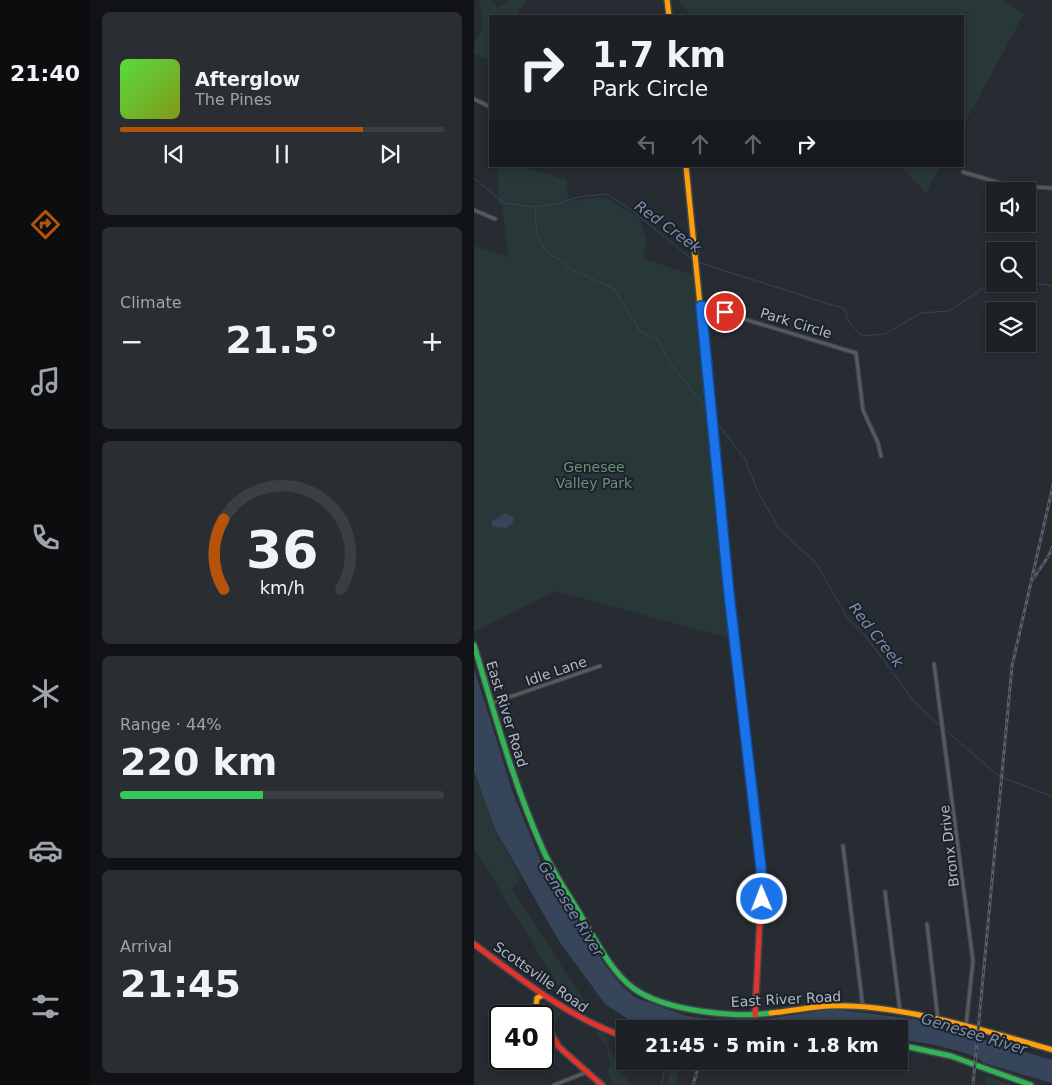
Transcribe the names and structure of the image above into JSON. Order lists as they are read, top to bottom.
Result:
{
  "streets": {
    "street": [
      "Park Circle",
      "Idle Lane",
      "East River Road",
      "Bronx Drive",
      "Scottsville Road"
    ]
  },
  "crossings": [
    ["Idle Lane", "East River Road"],
    ["East River Road", "Bronx Drive"]
  ],
  "water": ["Red Creek", "Genesee River"],
  "parks": ["Genesee Valley Park"],
  "page": {
    "tabs": "21:40",
    "turn": ["1.7 km", "Park Circle"],
    "song": ["Afterglow", "The Pines"],
    "tile": [
      "Climate",
      ["Range · 44%", "220 km"],
      ["Arrival", "21:45"]
    ],
    "heat": ["−", "21.5°", "+"],
    "limit": "40",
    "trip": "21:45 · 5 min · 1.8 km",
    "gauge": ["36", "km/h"]
  }
}
